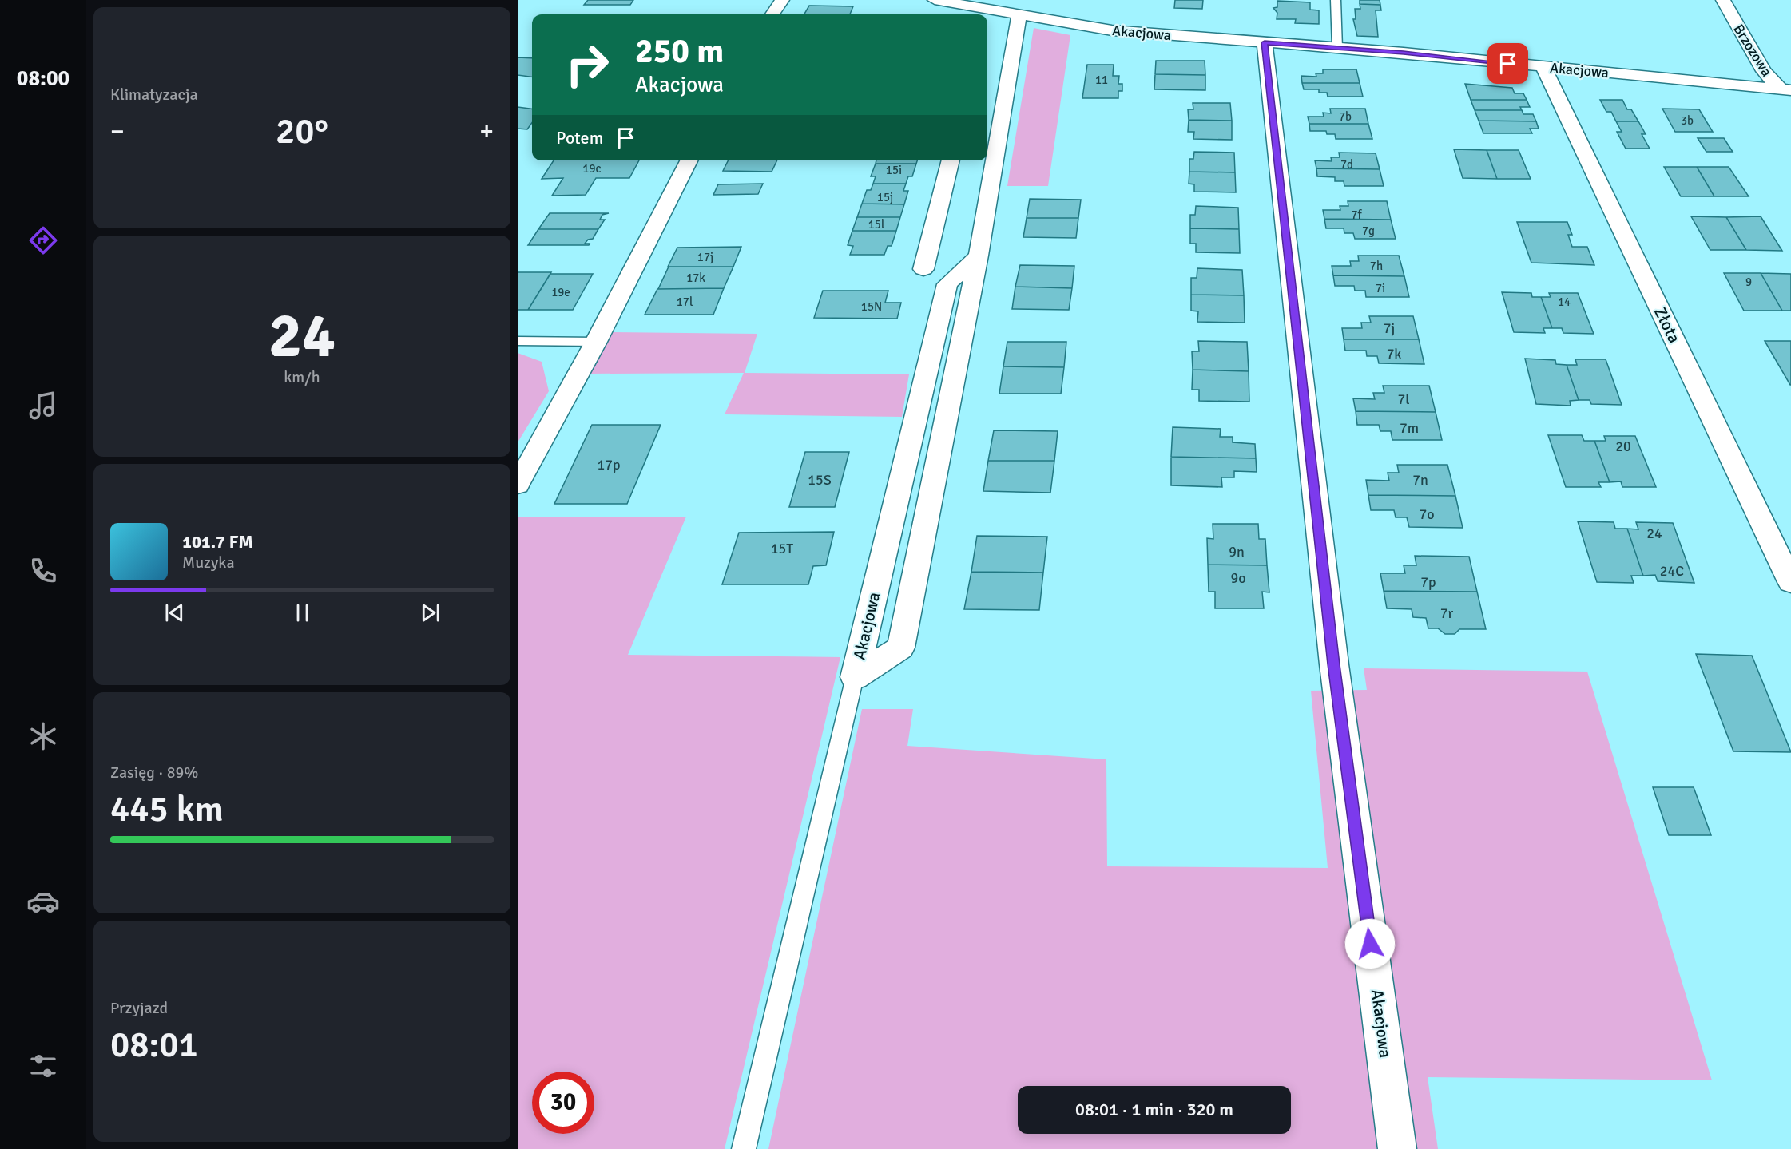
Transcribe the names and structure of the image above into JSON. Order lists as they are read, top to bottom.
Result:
{
  "streets": {
    "street": ["Akacjowa", "Brzozowa", "Złota"]
  },
  "crossings": [
    ["Akacjowa", "Brzozowa"],
    ["Akacjowa", "Złota"]
  ],
  "house_numbers": [
    "11",
    "7b",
    "3b",
    "7d",
    "19c",
    "15i",
    "15j",
    "7f",
    "15l",
    "7g",
    "17j",
    "7h",
    "17k",
    "9",
    "7i",
    "19e",
    "17l",
    "14",
    "15N",
    "7j",
    "7k",
    "7l",
    "7m",
    "20",
    "17p",
    "15S",
    "7n",
    "7o",
    "24",
    "15T",
    "9n",
    "24C",
    "9o",
    "7p",
    "7r"
  ],
  "page": {
    "tabs": "08:00",
    "tile": [
      "Klimatyzacja",
      ["24", "km/h"],
      ["Zasięg · 89%", "445 km"],
      ["Przyjazd", "08:01"]
    ],
    "turn": ["250 m", "Akacjowa"],
    "heat": ["−", "20°", "+"],
    "then": "Potem",
    "song": ["101.7 FM", "Muzyka"],
    "limit": "30",
    "trip": "08:01 · 1 min · 320 m"
  }
}
